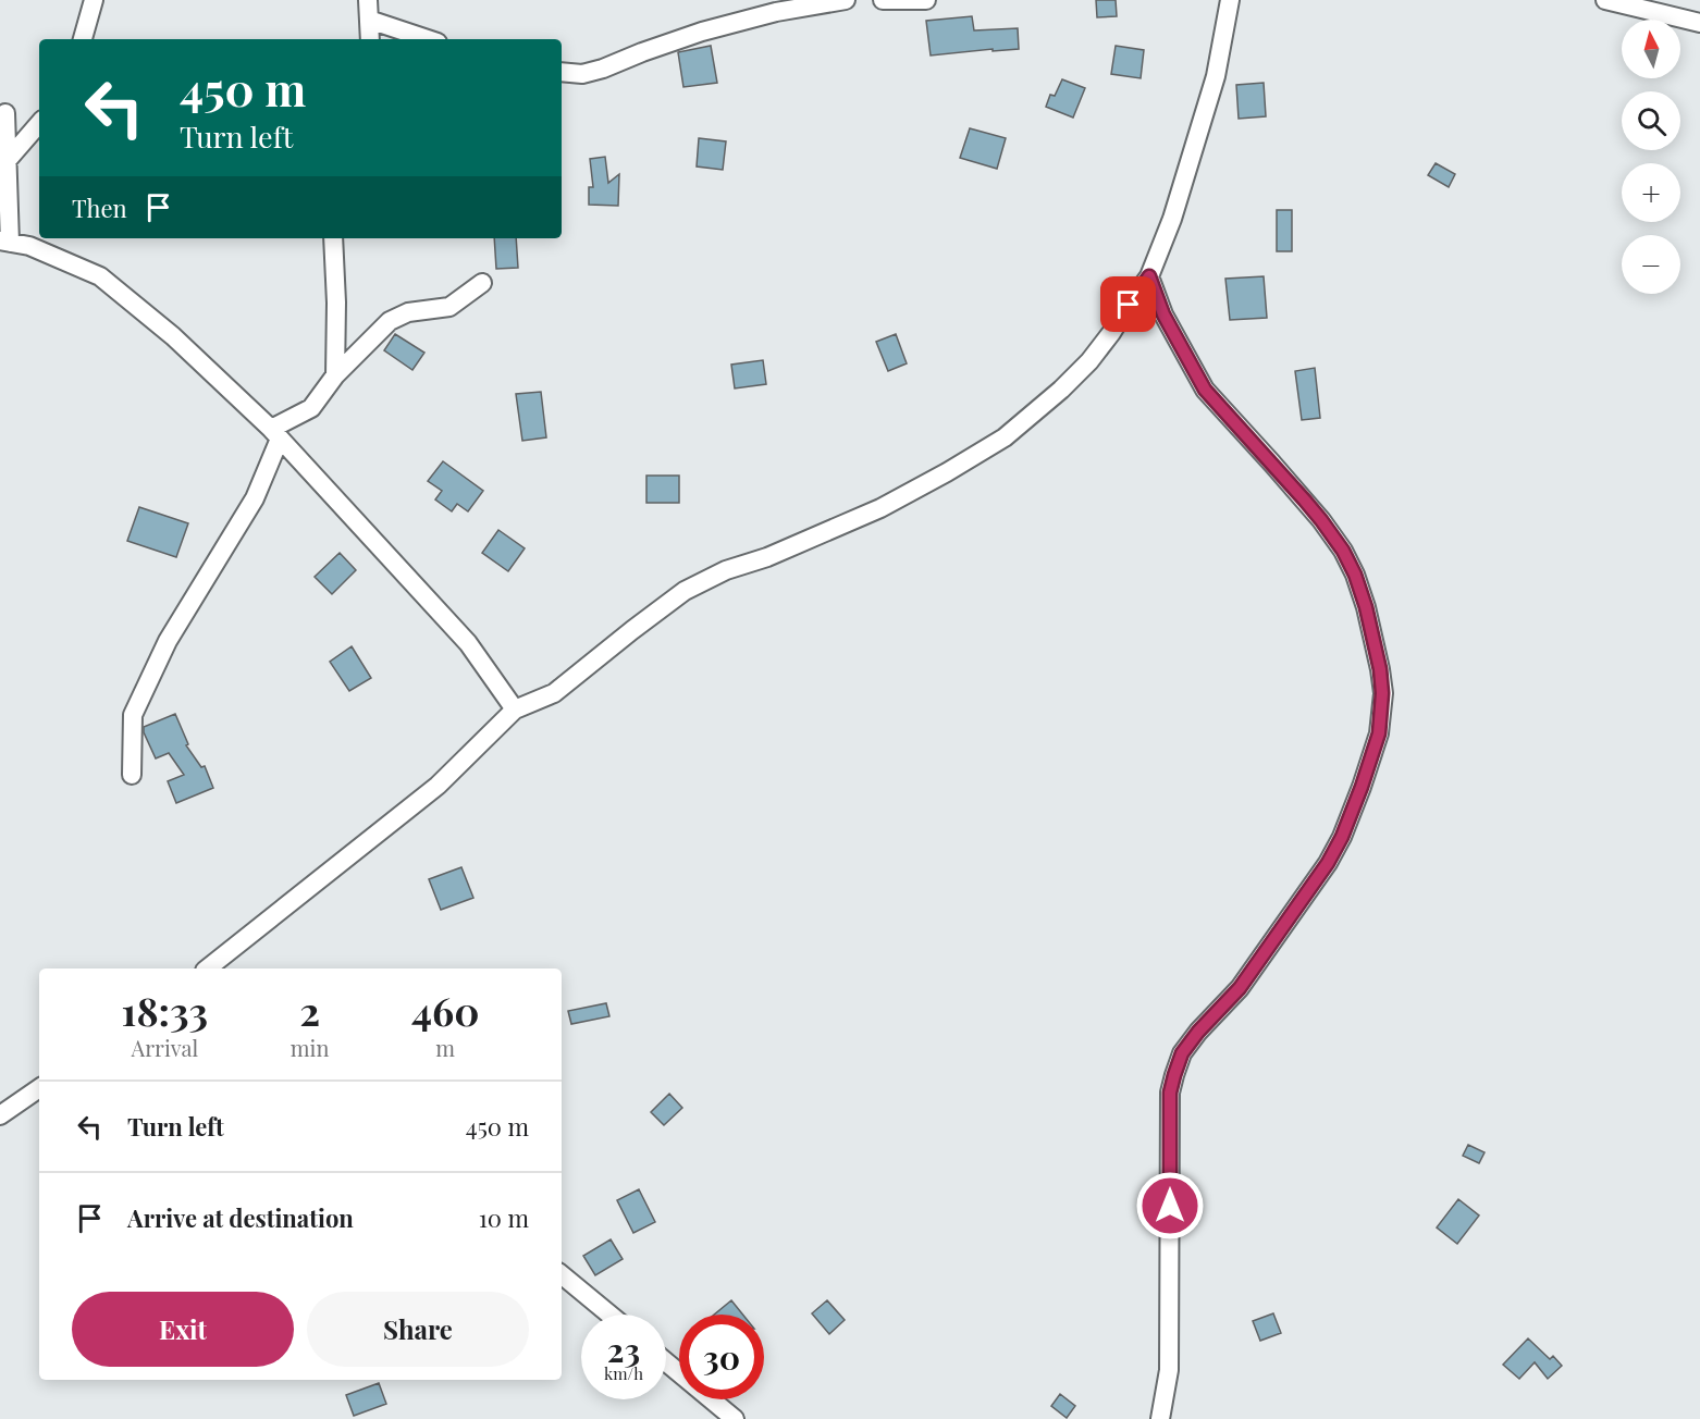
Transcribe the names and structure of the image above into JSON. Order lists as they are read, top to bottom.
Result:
{
  "north": "top",
  "page": {
    "map_buttons": ["+", "−"],
    "turn": ["450 m", "Turn left"],
    "then": "Then",
    "eta": [
      "18:33",
      "Arrival",
      "2",
      "min",
      "460",
      "m"
    ],
    "list": [
      {
        "name": "Turn left",
        "value": "450 m"
      },
      {
        "name": "Arrive at destination",
        "value": "10 m"
      }
    ],
    "buttons": ["Exit", "Share"],
    "speed": "23 km/h",
    "limit": "30"
  }
}
